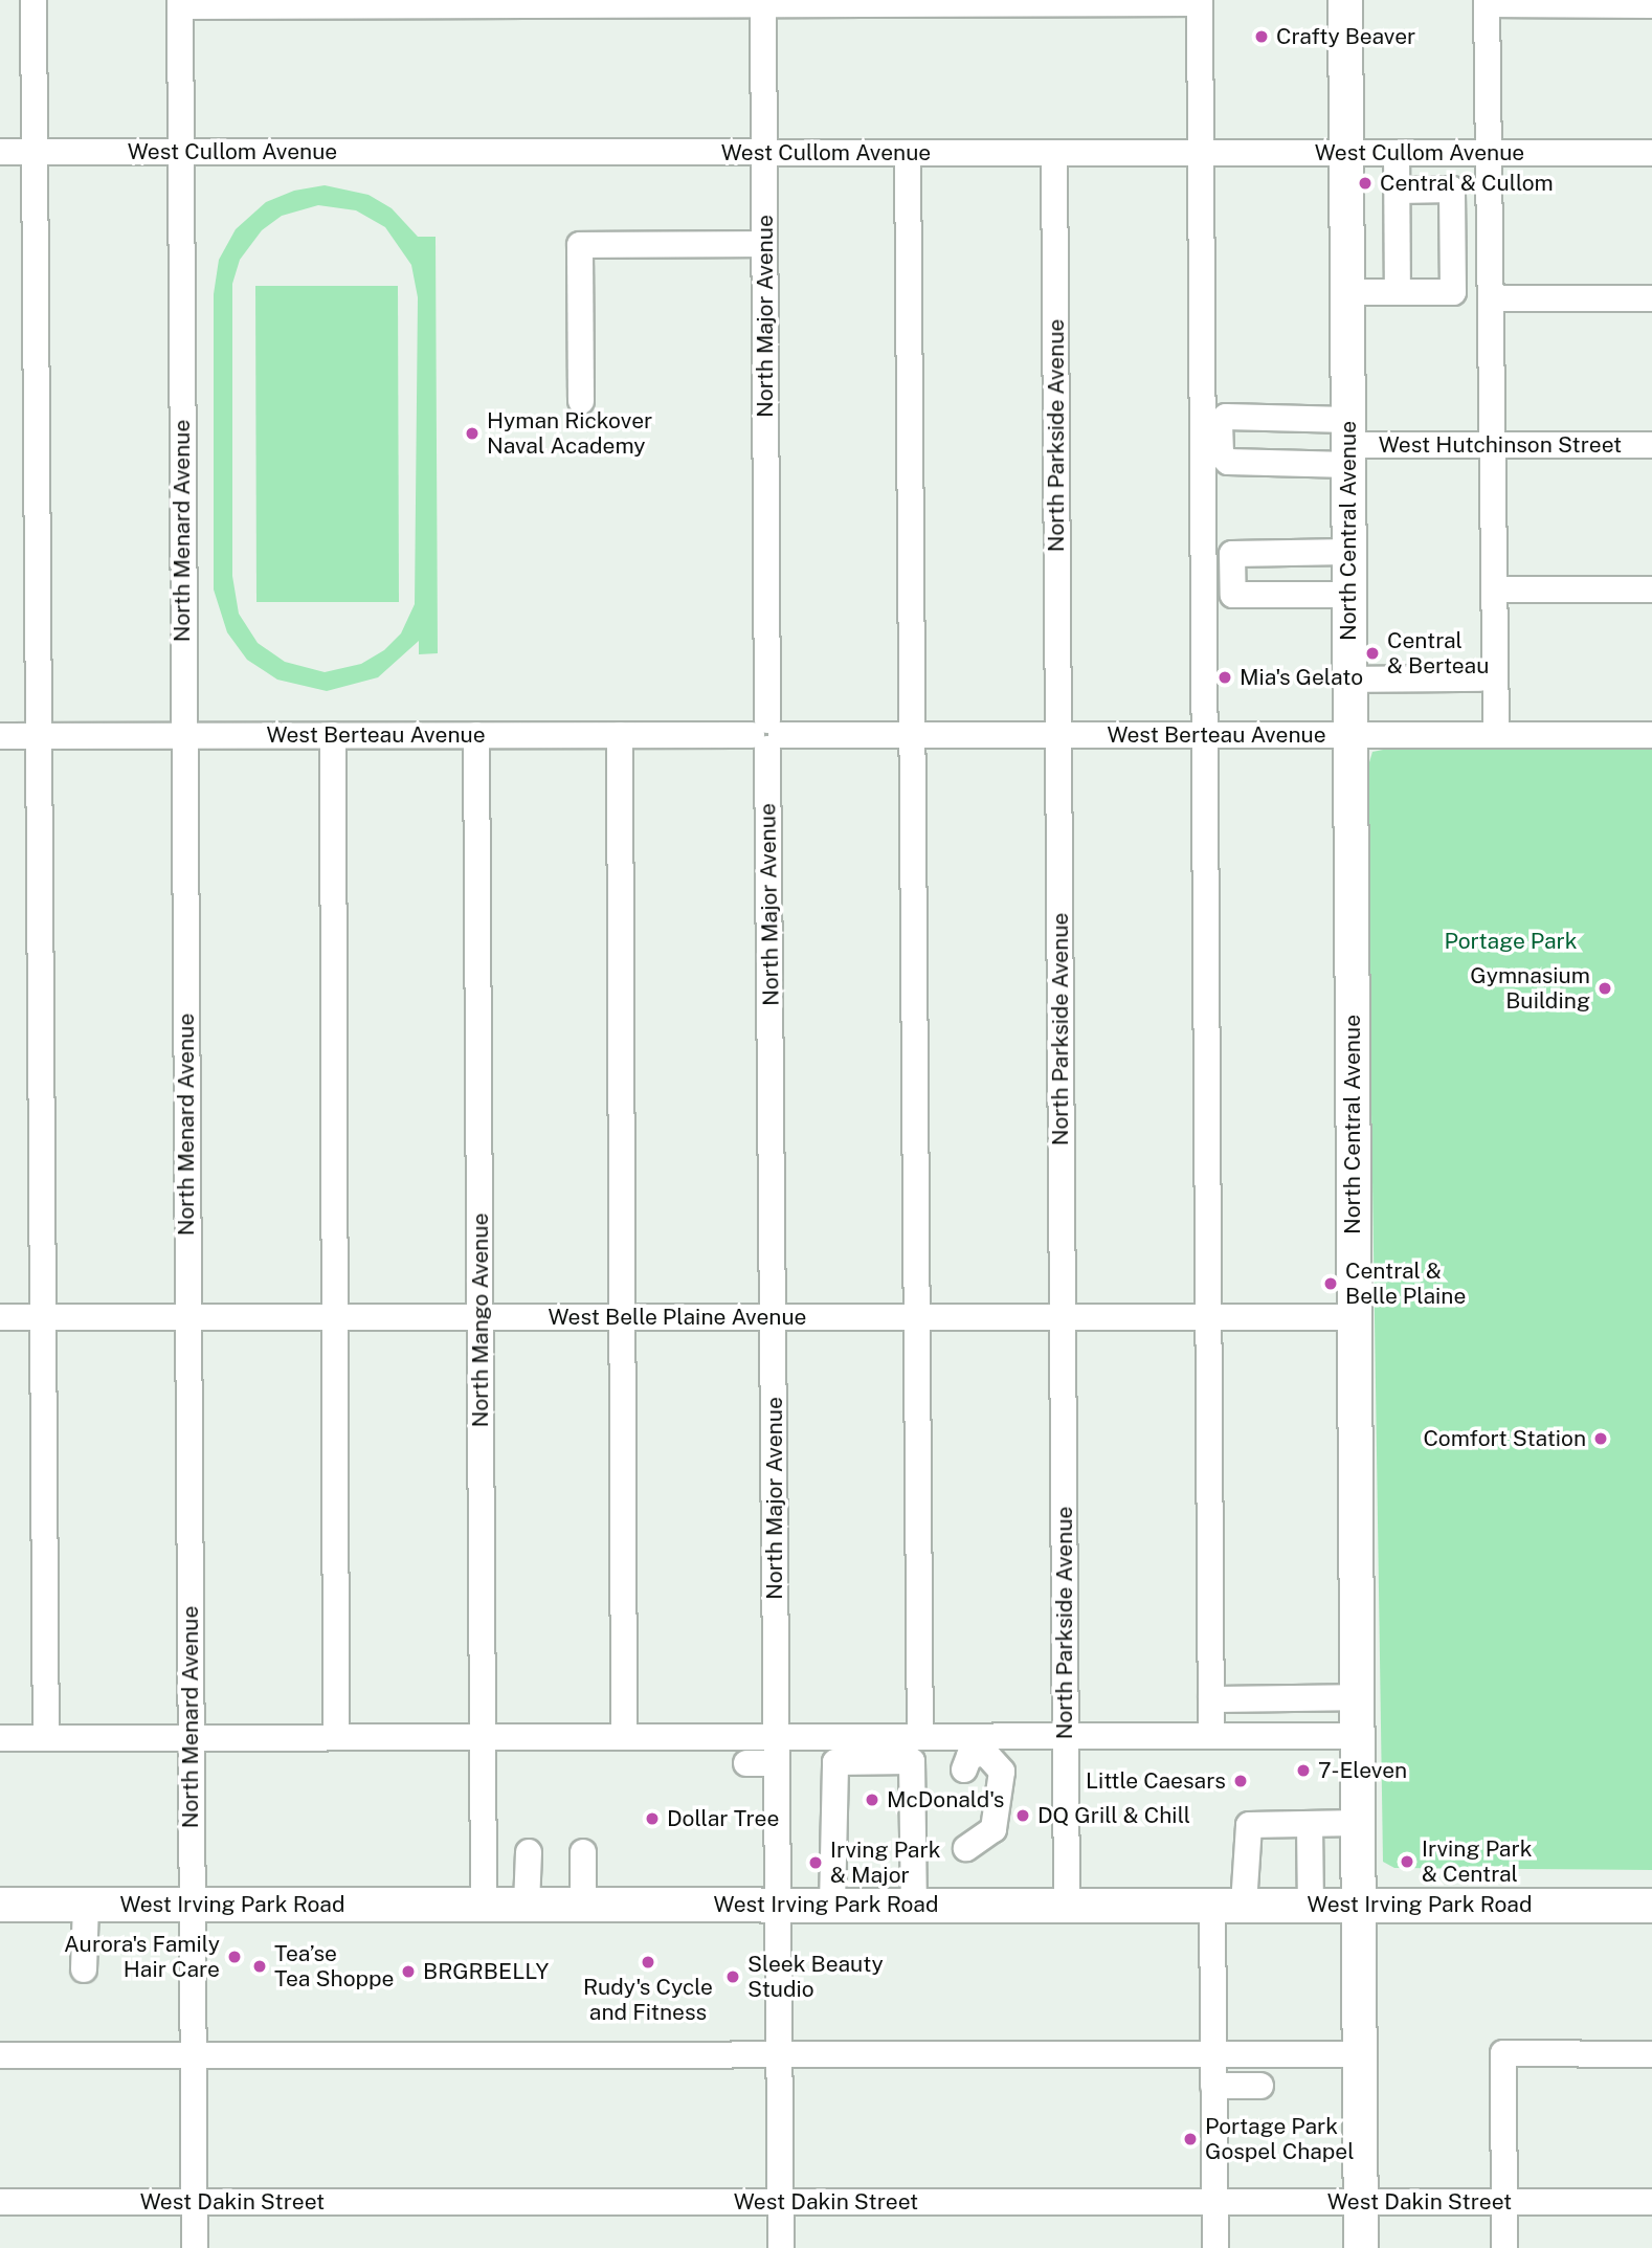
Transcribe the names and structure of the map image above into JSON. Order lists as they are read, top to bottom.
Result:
{
  "streets": {
    "main road": ["North Central Avenue", "West Irving Park Road"],
    "street": [
      "West Cullom Avenue",
      "North Major Avenue",
      "North Parkside Avenue",
      "West Hutchinson Street",
      "North Menard Avenue",
      "West Berteau Avenue",
      "West Belle Plaine Avenue",
      "North Mango Avenue",
      "West Dakin Street"
    ]
  },
  "crossings": [
    ["West Cullom Avenue", "North Major Avenue"],
    ["West Cullom Avenue", "North Parkside Avenue"],
    ["West Cullom Avenue", "North Menard Avenue"],
    ["West Cullom Avenue", "North Central Avenue"],
    ["North Major Avenue", "West Berteau Avenue"],
    ["North Major Avenue", "West Belle Plaine Avenue"],
    ["North Major Avenue", "West Irving Park Road"],
    ["North Major Avenue", "West Dakin Street"],
    ["North Parkside Avenue", "West Berteau Avenue"],
    ["North Parkside Avenue", "West Belle Plaine Avenue"],
    ["North Parkside Avenue", "West Irving Park Road"],
    ["West Hutchinson Street", "North Central Avenue"],
    ["North Menard Avenue", "West Berteau Avenue"],
    ["North Menard Avenue", "West Belle Plaine Avenue"],
    ["North Menard Avenue", "West Irving Park Road"],
    ["North Menard Avenue", "West Dakin Street"],
    ["North Central Avenue", "West Berteau Avenue"],
    ["North Central Avenue", "West Belle Plaine Avenue"],
    ["North Central Avenue", "West Irving Park Road"],
    ["North Central Avenue", "West Dakin Street"],
    ["West Berteau Avenue", "North Mango Avenue"],
    ["West Belle Plaine Avenue", "North Mango Avenue"],
    ["North Mango Avenue", "West Irving Park Road"]
  ],
  "parks": ["Portage Park"],
  "places": [
    "Crafty Beaver",
    "Central & Cullom",
    "Hyman Rickover Naval Academy",
    "Central & Berteau",
    "Mia's Gelato",
    "Gymnasium Building",
    "Central & Belle Plaine",
    "Comfort Station",
    "7-Eleven",
    "Little Caesars",
    "McDonald's",
    "DQ Grill & Chill",
    "Dollar Tree",
    "Irving Park & Central",
    "Irving Park & Major",
    "Aurora's Family Hair Care",
    "Rudy's Cycle and Fitness",
    "Tea’se Tea Shoppe",
    "BRGRBELLY",
    "Sleek Beauty Studio",
    "Portage Park Gospel Chapel"
  ]
}
